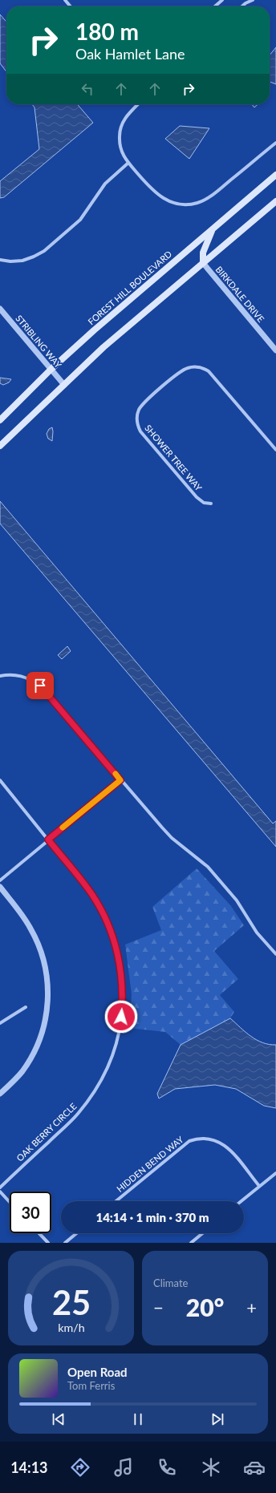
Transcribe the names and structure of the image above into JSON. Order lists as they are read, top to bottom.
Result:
{
  "streets": {
    "main road": ["FOREST HILL BOULEVARD"],
    "street": [
      "BIRKDALE DRIVE",
      "STRIBLING WAY",
      "SHOWER TREE WAY",
      "OAK BERRY CIRCLE",
      "HIDDEN BEND WAY"
    ]
  },
  "crossings": [
    ["FOREST HILL BOULEVARD", "STRIBLING WAY"]
  ],
  "page": {
    "turn": ["180 m", "Oak Hamlet Lane"],
    "limit": "30",
    "trip": "14:14 · 1 min · 370 m",
    "tile": "Climate",
    "heat": ["−", "20°", "+"],
    "song": ["Open Road", "Tom Ferris"],
    "tabs": "14:13",
    "gauge": ["25", "km/h"]
  }
}
